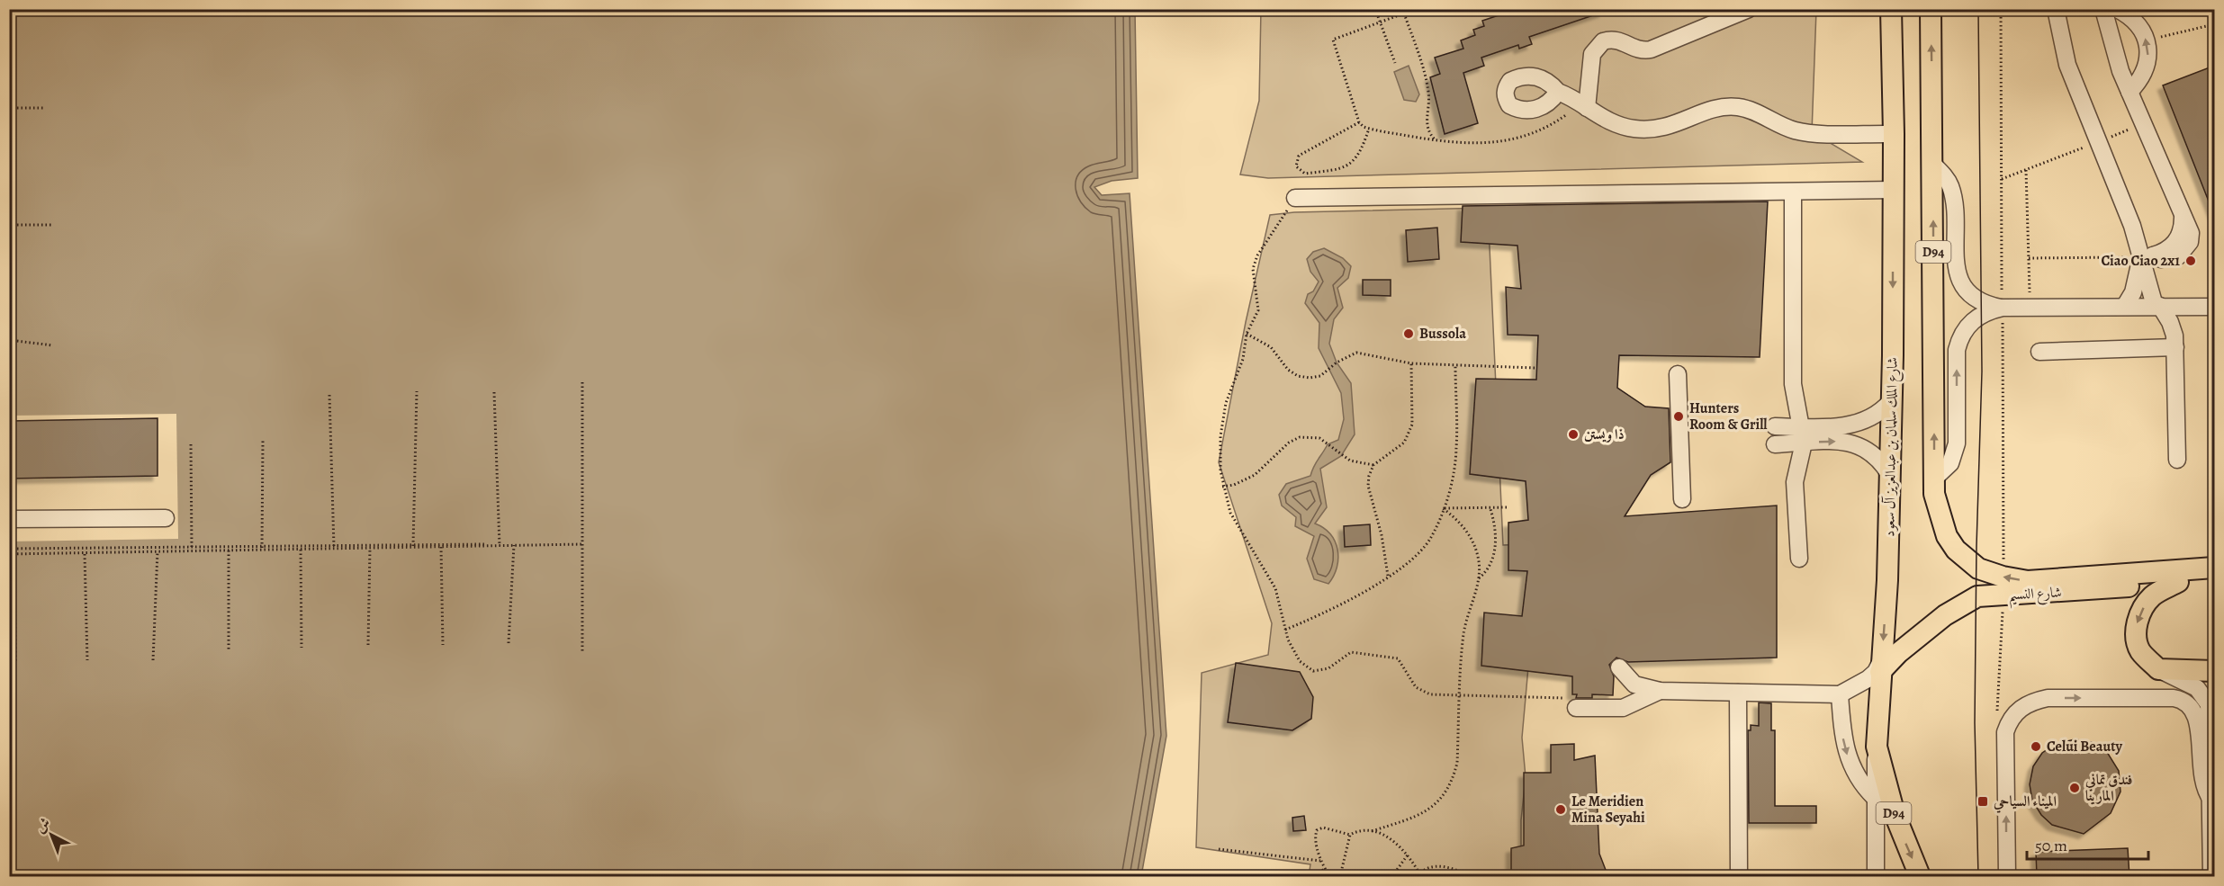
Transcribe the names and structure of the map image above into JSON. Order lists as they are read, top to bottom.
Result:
{
  "streets": {
    "main road": ["D94", "شارع الملك سلمان بن عبدالعزيز آل سعود", "شارع النسيم"]
  },
  "crossings": [
    ["شارع الملك سلمان بن عبدالعزيز آل سعود", "شارع النسيم"]
  ],
  "places": {
    "other": [
      "Ciao Ciao 2x1",
      "Bussola",
      "Hunters Room & Grill",
      "ذا ويستن",
      "Celui Beauty",
      "فندق تماني المارينا",
      "Le Meridien Mina Seyahi"
    ],
    "transit": ["الميناء السياحي"]
  },
  "scale_bar": "50 m",
  "north": "top left"
}
